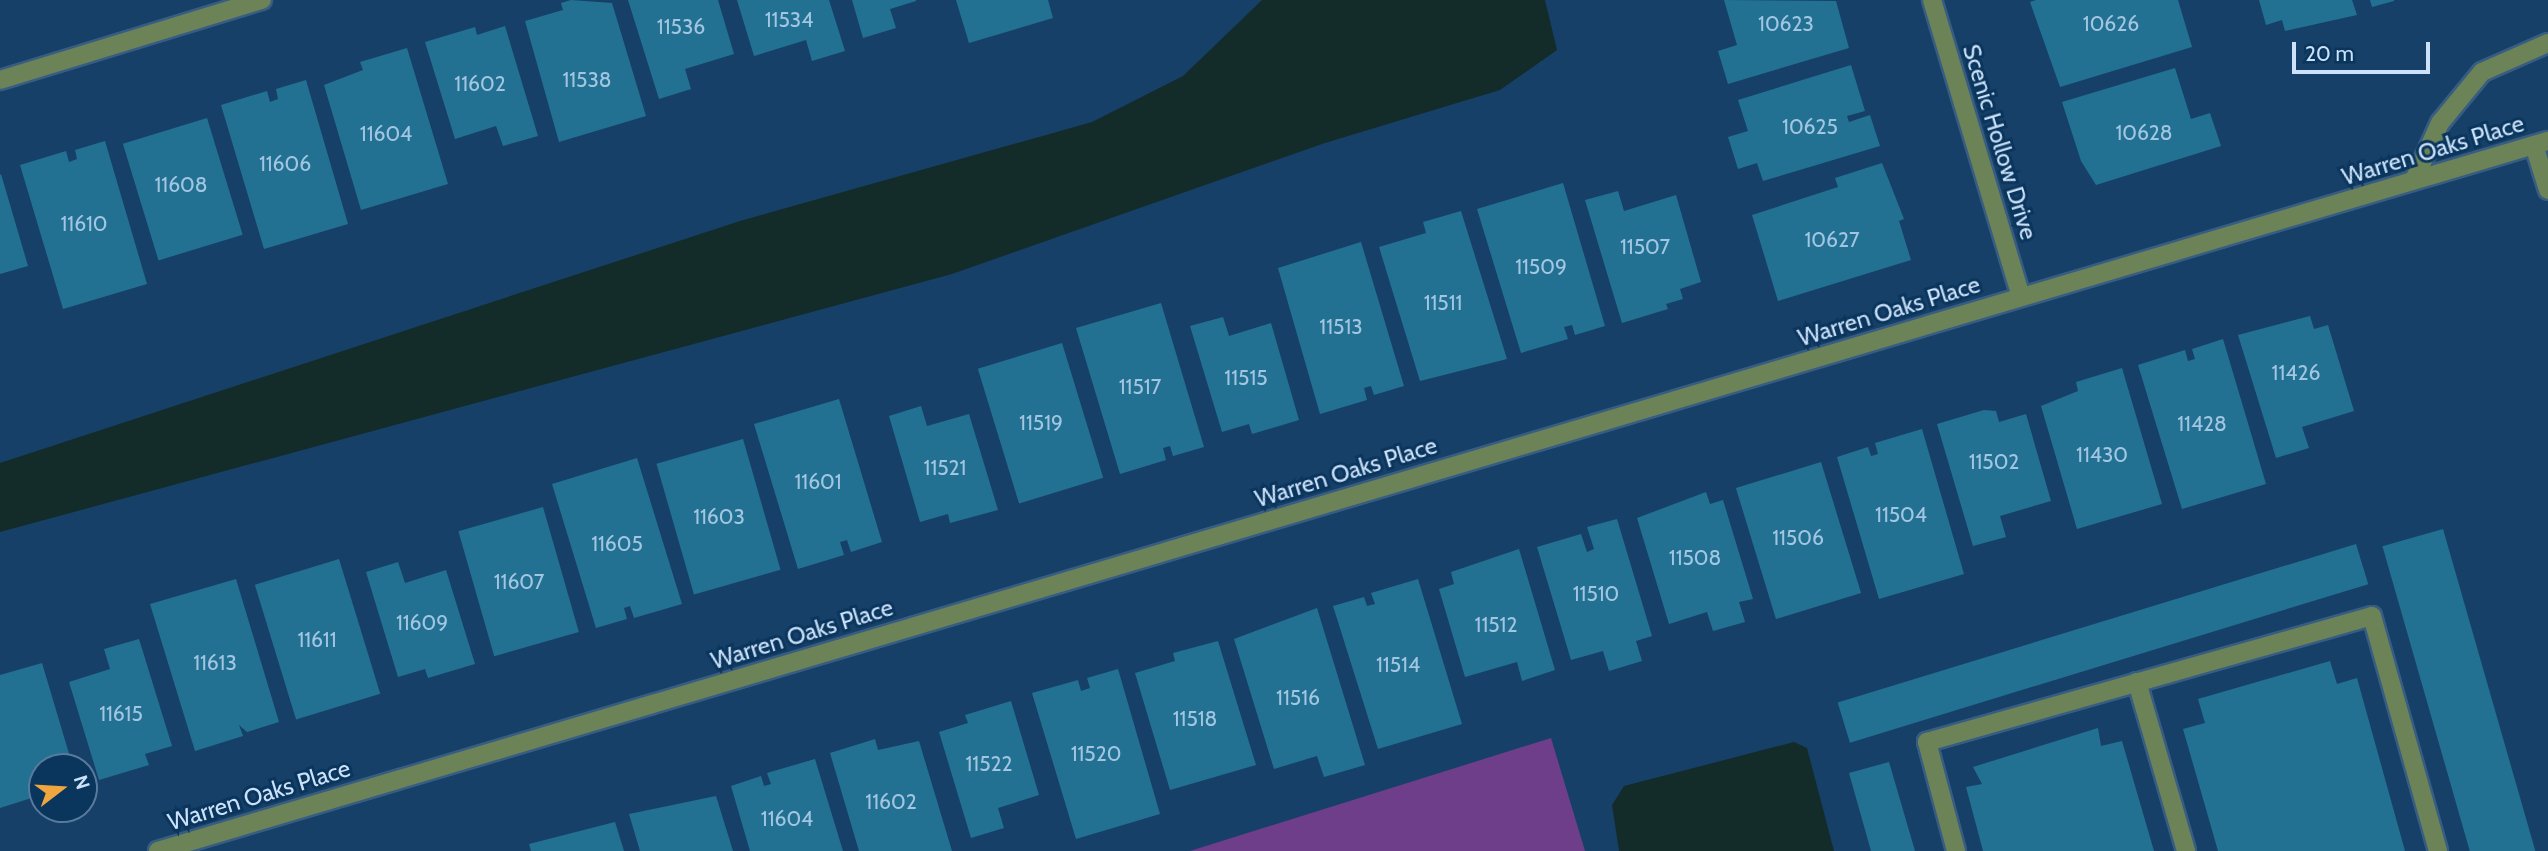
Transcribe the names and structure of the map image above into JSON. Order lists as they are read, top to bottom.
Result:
{
  "streets": {
    "street": ["Scenic Hollow Drive", "Warren Oaks Place"]
  },
  "crossings": [
    ["Scenic Hollow Drive", "Warren Oaks Place"]
  ],
  "house_numbers": [
    "11534",
    "10623",
    "10626",
    "11536",
    "11538",
    "11602",
    "10625",
    "10628",
    "11604",
    "11606",
    "11608",
    "11610",
    "10627",
    "11507",
    "11509",
    "11511",
    "11513",
    "11426",
    "11515",
    "11517",
    "11519",
    "11428",
    "11430",
    "11502",
    "11521",
    "11601",
    "11504",
    "11603",
    "11506",
    "11605",
    "11508",
    "11607",
    "11510",
    "11609",
    "11512",
    "11611",
    "11613",
    "11514",
    "11516",
    "11615",
    "11518",
    "11520",
    "11522",
    "11602",
    "11604"
  ],
  "scale_bar": "20 m",
  "north": "right"
}
